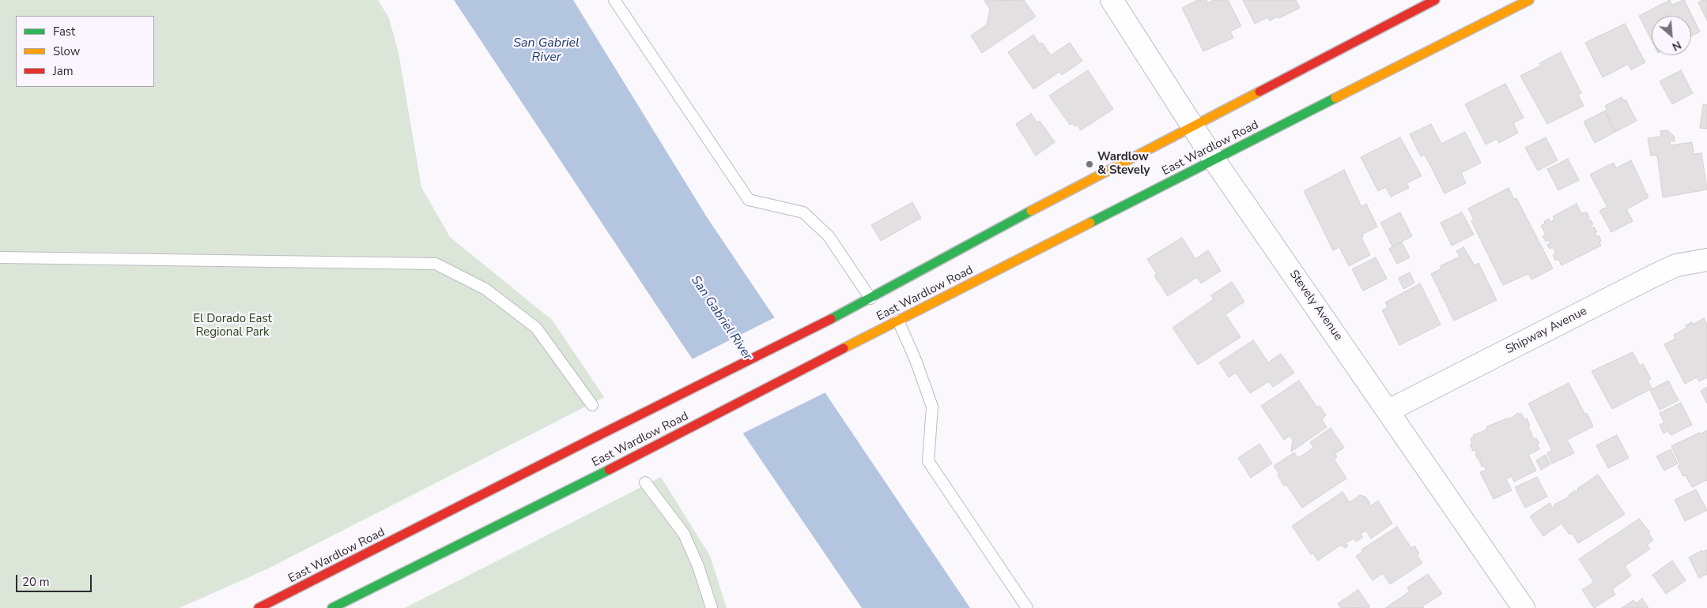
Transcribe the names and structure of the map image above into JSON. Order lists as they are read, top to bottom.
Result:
{
  "streets": {
    "main road": ["East Wardlow Road"],
    "street": ["Stevely Avenue", "Shipway Avenue"]
  },
  "crossings": [
    ["East Wardlow Road", "Stevely Avenue"],
    ["Stevely Avenue", "Shipway Avenue"]
  ],
  "water": ["San Gabriel River"],
  "parks": ["El Dorado East Regional Park"],
  "places": ["Wardlow & Stevely"],
  "legend": ["Fast", "Slow", "Jam"],
  "scale_bar": "20 m",
  "north": "bottom right"
}
